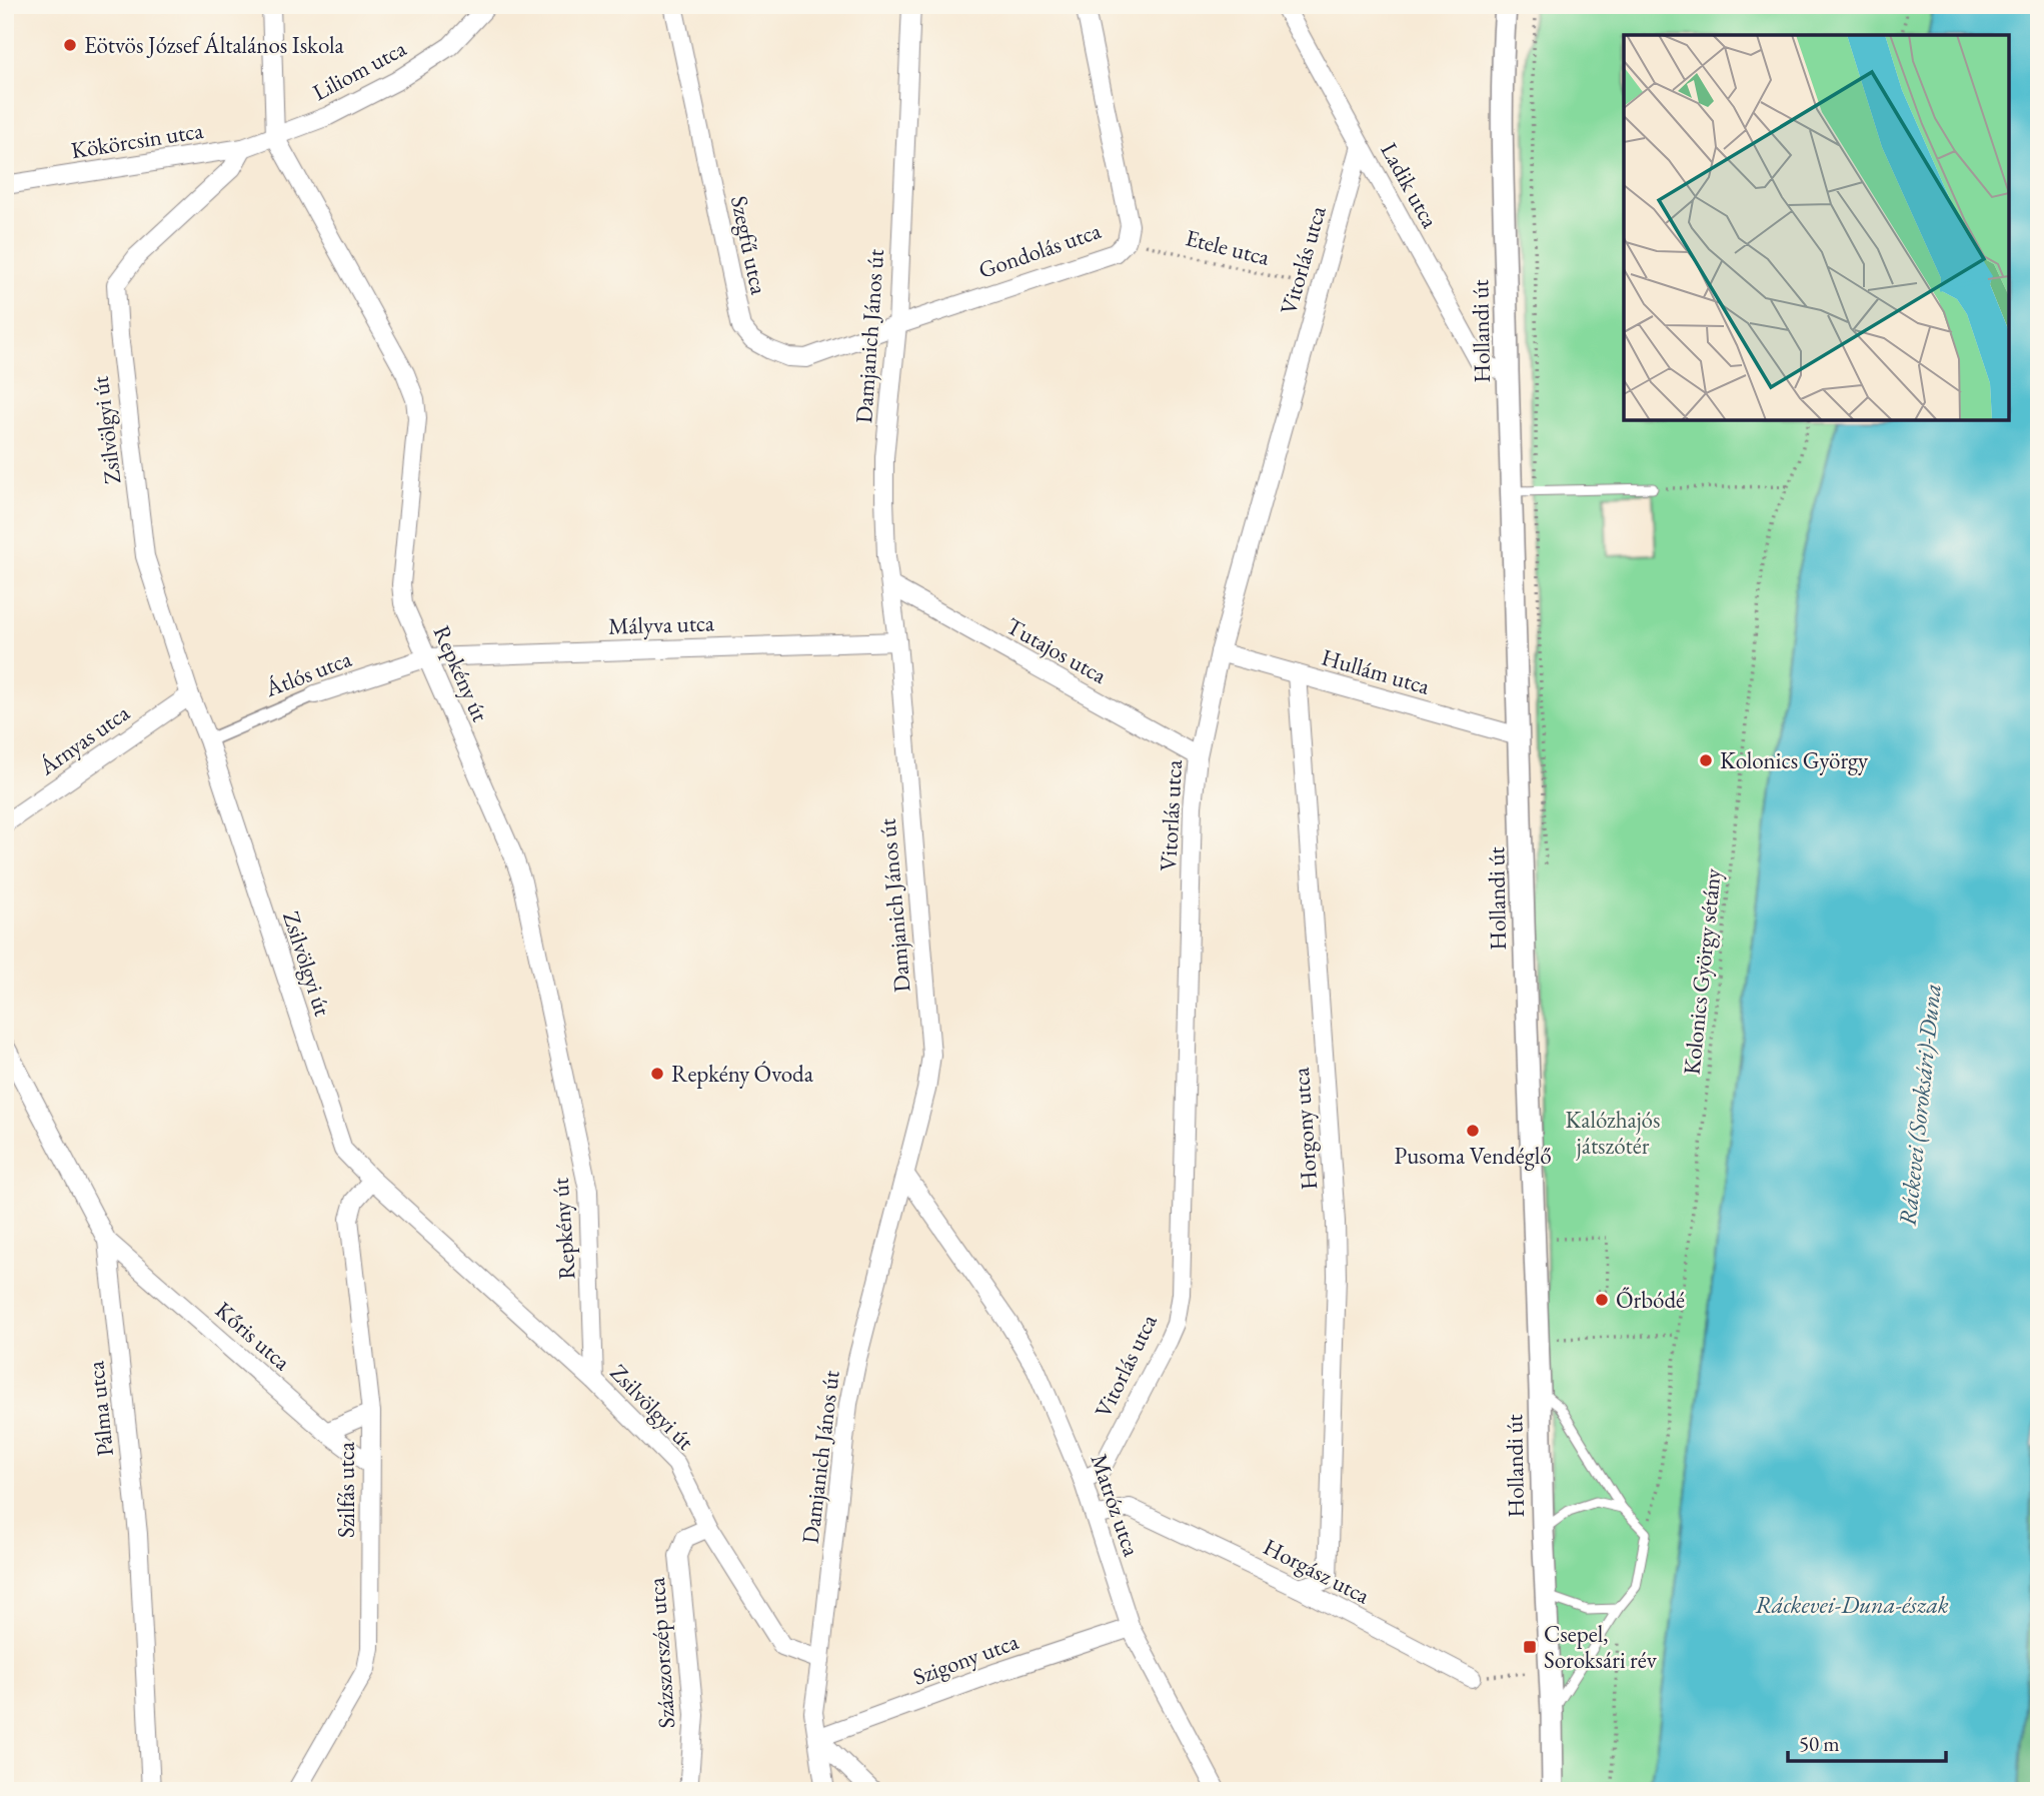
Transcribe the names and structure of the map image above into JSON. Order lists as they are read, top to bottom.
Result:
{
  "streets": {
    "street": [
      "Liliom utca",
      "Kökörcsin utca",
      "Ladik utca",
      "Szegfű utca",
      "Gondolás utca",
      "Vitorlás utca",
      "Hollandi út",
      "Damjanich János út",
      "Zsilvölgyi út",
      "Mályva utca",
      "Tutajos utca",
      "Hullám utca",
      "Átlós utca",
      "Repkény út",
      "Árnyas utca",
      "Horgony utca",
      "Kőris utca",
      "Pálma utca",
      "Szilfás utca",
      "Matróz utca",
      "Horgász utca",
      "Százszorszép utca",
      "Szigony utca"
    ],
    "path": ["Etele utca", "Kolonics György sétány"]
  },
  "crossings": [
    ["Liliom utca", "Kökörcsin utca"],
    ["Liliom utca", "Repkény út"],
    ["Kökörcsin utca", "Zsilvölgyi út"],
    ["Kökörcsin utca", "Repkény út"],
    ["Ladik utca", "Vitorlás utca"],
    ["Ladik utca", "Hollandi út"],
    ["Szegfű utca", "Gondolás utca"],
    ["Szegfű utca", "Damjanich János út"],
    ["Etele utca", "Gondolás utca"],
    ["Etele utca", "Vitorlás utca"],
    ["Gondolás utca", "Damjanich János út"],
    ["Vitorlás utca", "Tutajos utca"],
    ["Vitorlás utca", "Hullám utca"],
    ["Vitorlás utca", "Matróz utca"],
    ["Hollandi út", "Hullám utca"],
    ["Hollandi út", "Kolonics György sétány"],
    ["Damjanich János út", "Zsilvölgyi út"],
    ["Damjanich János út", "Mályva utca"],
    ["Damjanich János út", "Tutajos utca"],
    ["Damjanich János út", "Matróz utca"],
    ["Damjanich János út", "Szigony utca"],
    ["Zsilvölgyi út", "Átlós utca"],
    ["Zsilvölgyi út", "Repkény út"],
    ["Zsilvölgyi út", "Árnyas utca"],
    ["Zsilvölgyi út", "Szilfás utca"],
    ["Zsilvölgyi út", "Százszorszép utca"],
    ["Mályva utca", "Átlós utca"],
    ["Mályva utca", "Repkény út"],
    ["Hullám utca", "Horgony utca"],
    ["Átlós utca", "Repkény út"],
    ["Horgony utca", "Horgász utca"],
    ["Kőris utca", "Pálma utca"],
    ["Kőris utca", "Szilfás utca"],
    ["Matróz utca", "Horgász utca"],
    ["Matróz utca", "Szigony utca"]
  ],
  "water": ["Ráckevei (Soroksári)-Duna", "Ráckevei-Duna-észak"],
  "parks": ["Kalózhajós játszótér"],
  "places": {
    "other": [
      "Eötvös József Általános Iskola",
      "Kolonics György",
      "Repkény Óvoda",
      "Pusoma Vendéglő",
      "Őrbódé"
    ],
    "transit": ["Csepel, Soroksári rév"]
  },
  "scale_bar": "50 m"
}
